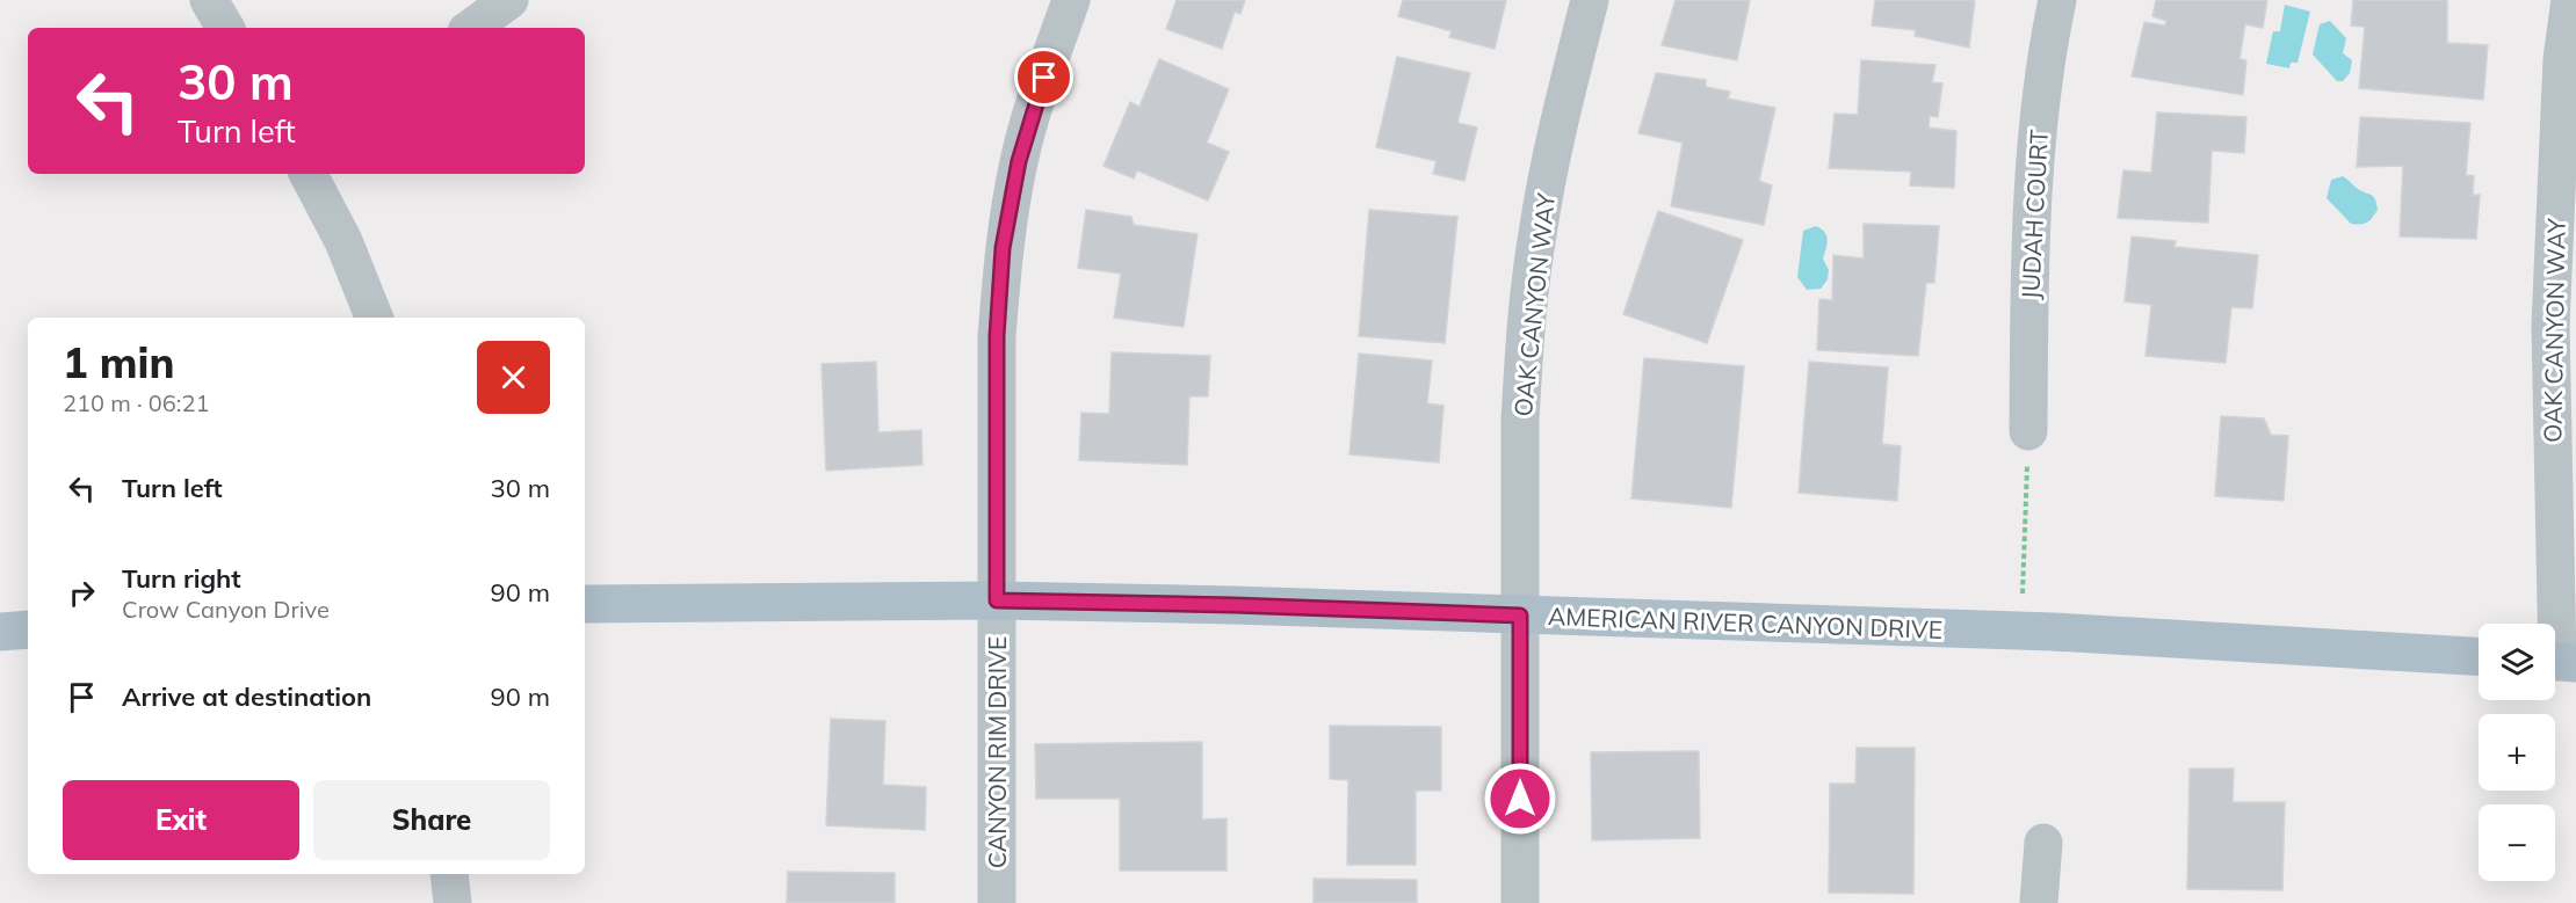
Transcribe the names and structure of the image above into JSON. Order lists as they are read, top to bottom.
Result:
{
  "streets": {
    "main road": ["AMERICAN RIVER CANYON DRIVE"],
    "street": ["JUDAH COURT", "OAK CANYON WAY", "CANYON RIM DRIVE"]
  },
  "crossings": [
    ["OAK CANYON WAY", "AMERICAN RIVER CANYON DRIVE"],
    ["AMERICAN RIVER CANYON DRIVE", "CANYON RIM DRIVE"]
  ],
  "page": {
    "turn": ["30 m", "Turn left"],
    "heading": ["1 min", "210 m · 06:21"],
    "list": [
      {
        "name": "Turn left",
        "value": "30 m"
      },
      {
        "name": "Turn right",
        "note": "Crow Canyon Drive",
        "value": "90 m"
      },
      {
        "name": "Arrive at destination",
        "value": "90 m"
      }
    ],
    "map_buttons": ["+", "−"],
    "buttons": ["Exit", "Share"]
  }
}
